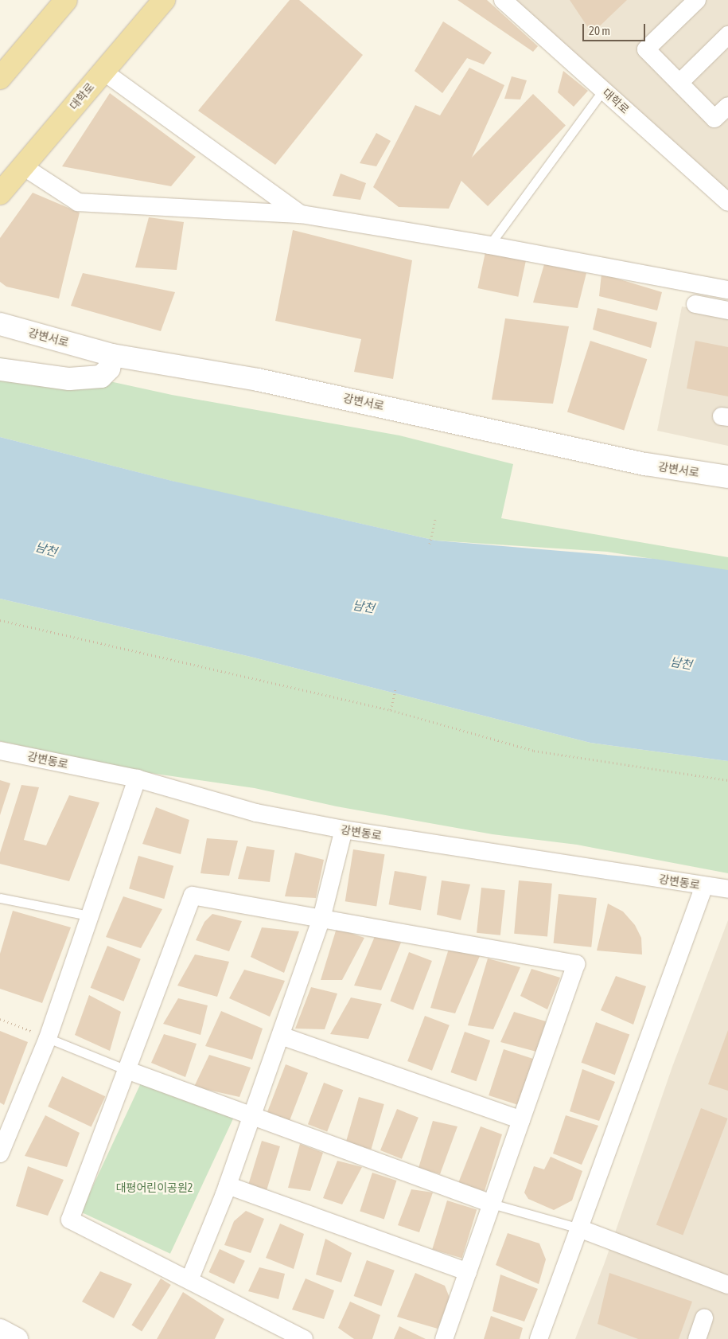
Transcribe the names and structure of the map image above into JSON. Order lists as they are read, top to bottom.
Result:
{
  "streets": {
    "main road": ["대학로"],
    "street": ["강변서로", "강변동로"]
  },
  "water": ["남천"],
  "parks": ["대평어린이공원2"],
  "scale_bar": "20 m"
}
